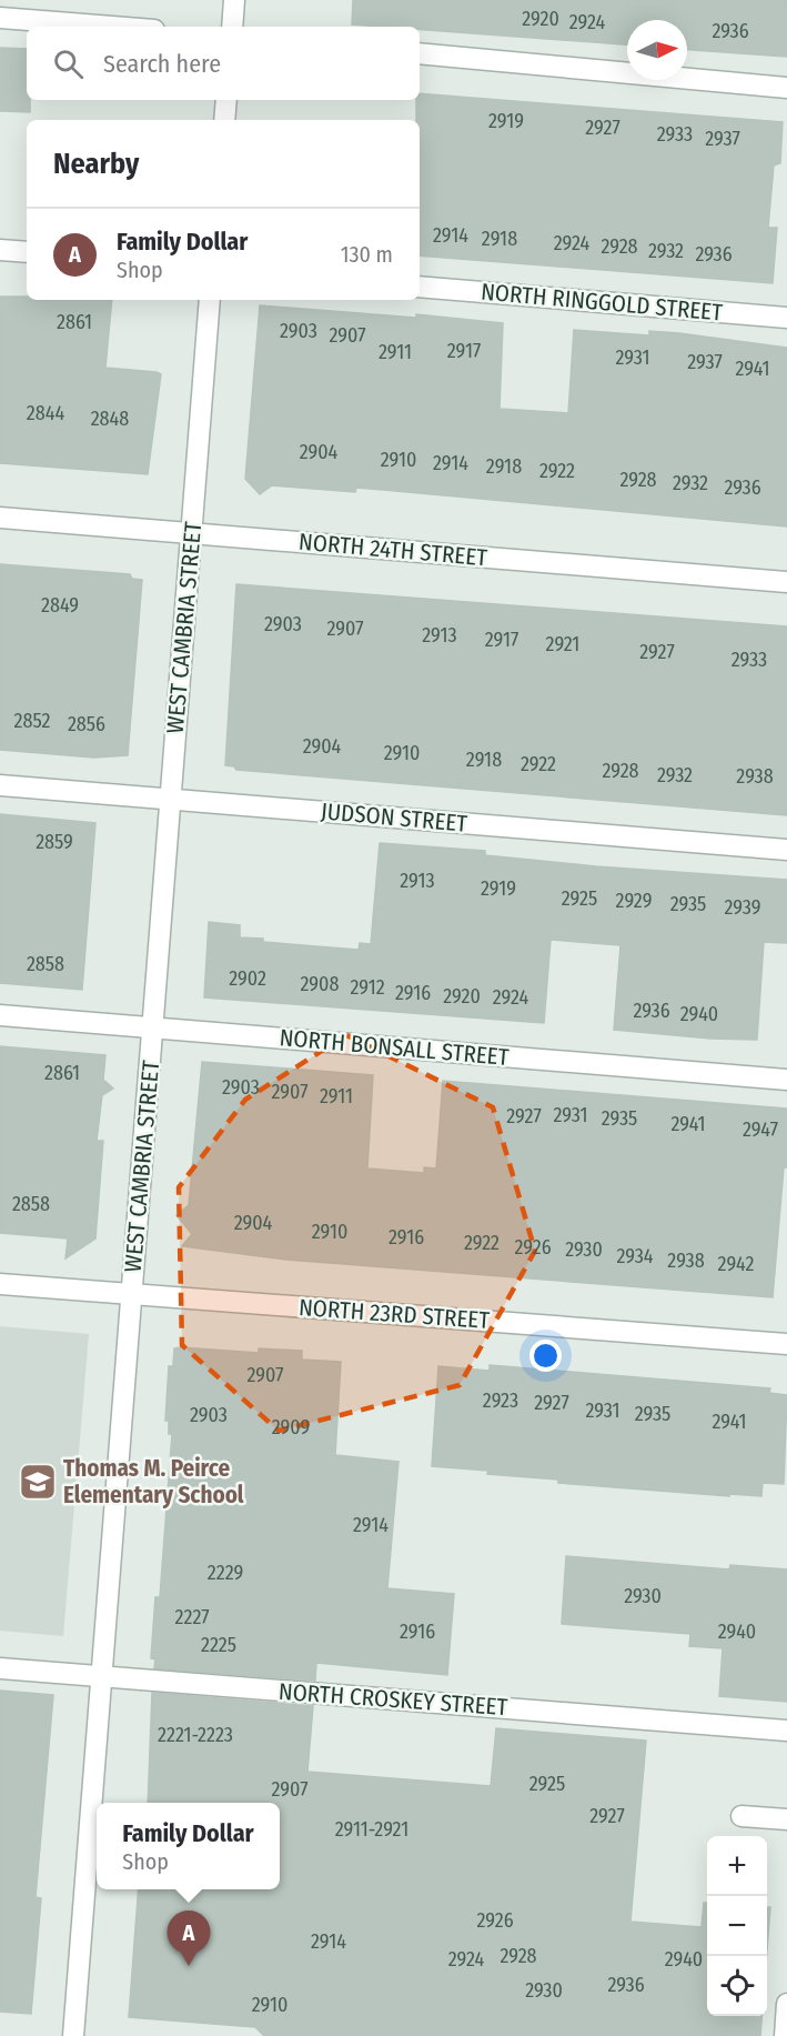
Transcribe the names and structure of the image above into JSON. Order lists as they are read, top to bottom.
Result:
{
  "streets": {
    "street": [
      "NORTH RINGGOLD STREET",
      "NORTH 24TH STREET",
      "WEST CAMBRIA STREET",
      "JUDSON STREET",
      "NORTH BONSALL STREET",
      "NORTH 23RD STREET",
      "NORTH CROSKEY STREET"
    ]
  },
  "crossings": [
    ["NORTH 24TH STREET", "WEST CAMBRIA STREET"],
    ["WEST CAMBRIA STREET", "JUDSON STREET"],
    ["WEST CAMBRIA STREET", "NORTH BONSALL STREET"],
    ["WEST CAMBRIA STREET", "NORTH 23RD STREET"],
    ["WEST CAMBRIA STREET", "NORTH CROSKEY STREET"]
  ],
  "places": {
    "school or university": ["Thomas M. Peirce Elementary School"]
  },
  "house_numbers": [
    "2920",
    "2924",
    "2936",
    "2919",
    "2927",
    "2933",
    "2937",
    "2914",
    "2918",
    "2924",
    "2928",
    "2932",
    "2936",
    "2861",
    "2903",
    "2907",
    "2917",
    "2911",
    "2931",
    "2937",
    "2941",
    "2844",
    "2848",
    "2904",
    "2910",
    "2914",
    "2918",
    "2922",
    "2928",
    "2932",
    "2936",
    "2849",
    "2903",
    "2907",
    "2913",
    "2917",
    "2921",
    "2927",
    "2933",
    "2852",
    "2856",
    "2904",
    "2910",
    "2918",
    "2922",
    "2928",
    "2932",
    "2938",
    "2859",
    "2913",
    "2919",
    "2925",
    "2929",
    "2935",
    "2939",
    "2858",
    "2902",
    "2908",
    "2912",
    "2916",
    "2920",
    "2924",
    "2936",
    "2940",
    "2861",
    "2903",
    "2907",
    "2911",
    "2931",
    "2927",
    "2935",
    "2941",
    "2947",
    "2858",
    "2904",
    "2910",
    "2916",
    "2922",
    "2926",
    "2930",
    "2934",
    "2938",
    "2942",
    "2907",
    "2923",
    "2927",
    "2931",
    "2935",
    "2903",
    "2941",
    "2909",
    "2914",
    "2229",
    "2930",
    "2227",
    "2916",
    "2940",
    "2225",
    "2221-2223",
    "2925",
    "2907",
    "2927",
    "2911-2921",
    "2926",
    "2914",
    "2928",
    "2924",
    "2940",
    "2936",
    "2930",
    "2910"
  ],
  "north": "right",
  "page": {
    "search": "Search here",
    "heading": "Nearby",
    "list": [
      {
        "mark": "A",
        "name": "Family Dollar",
        "note": "Shop",
        "value": "130 m"
      }
    ],
    "popup": ["Family Dollar", "Shop"],
    "map_buttons": ["+", "−"],
    "pins": "A"
  }
}
